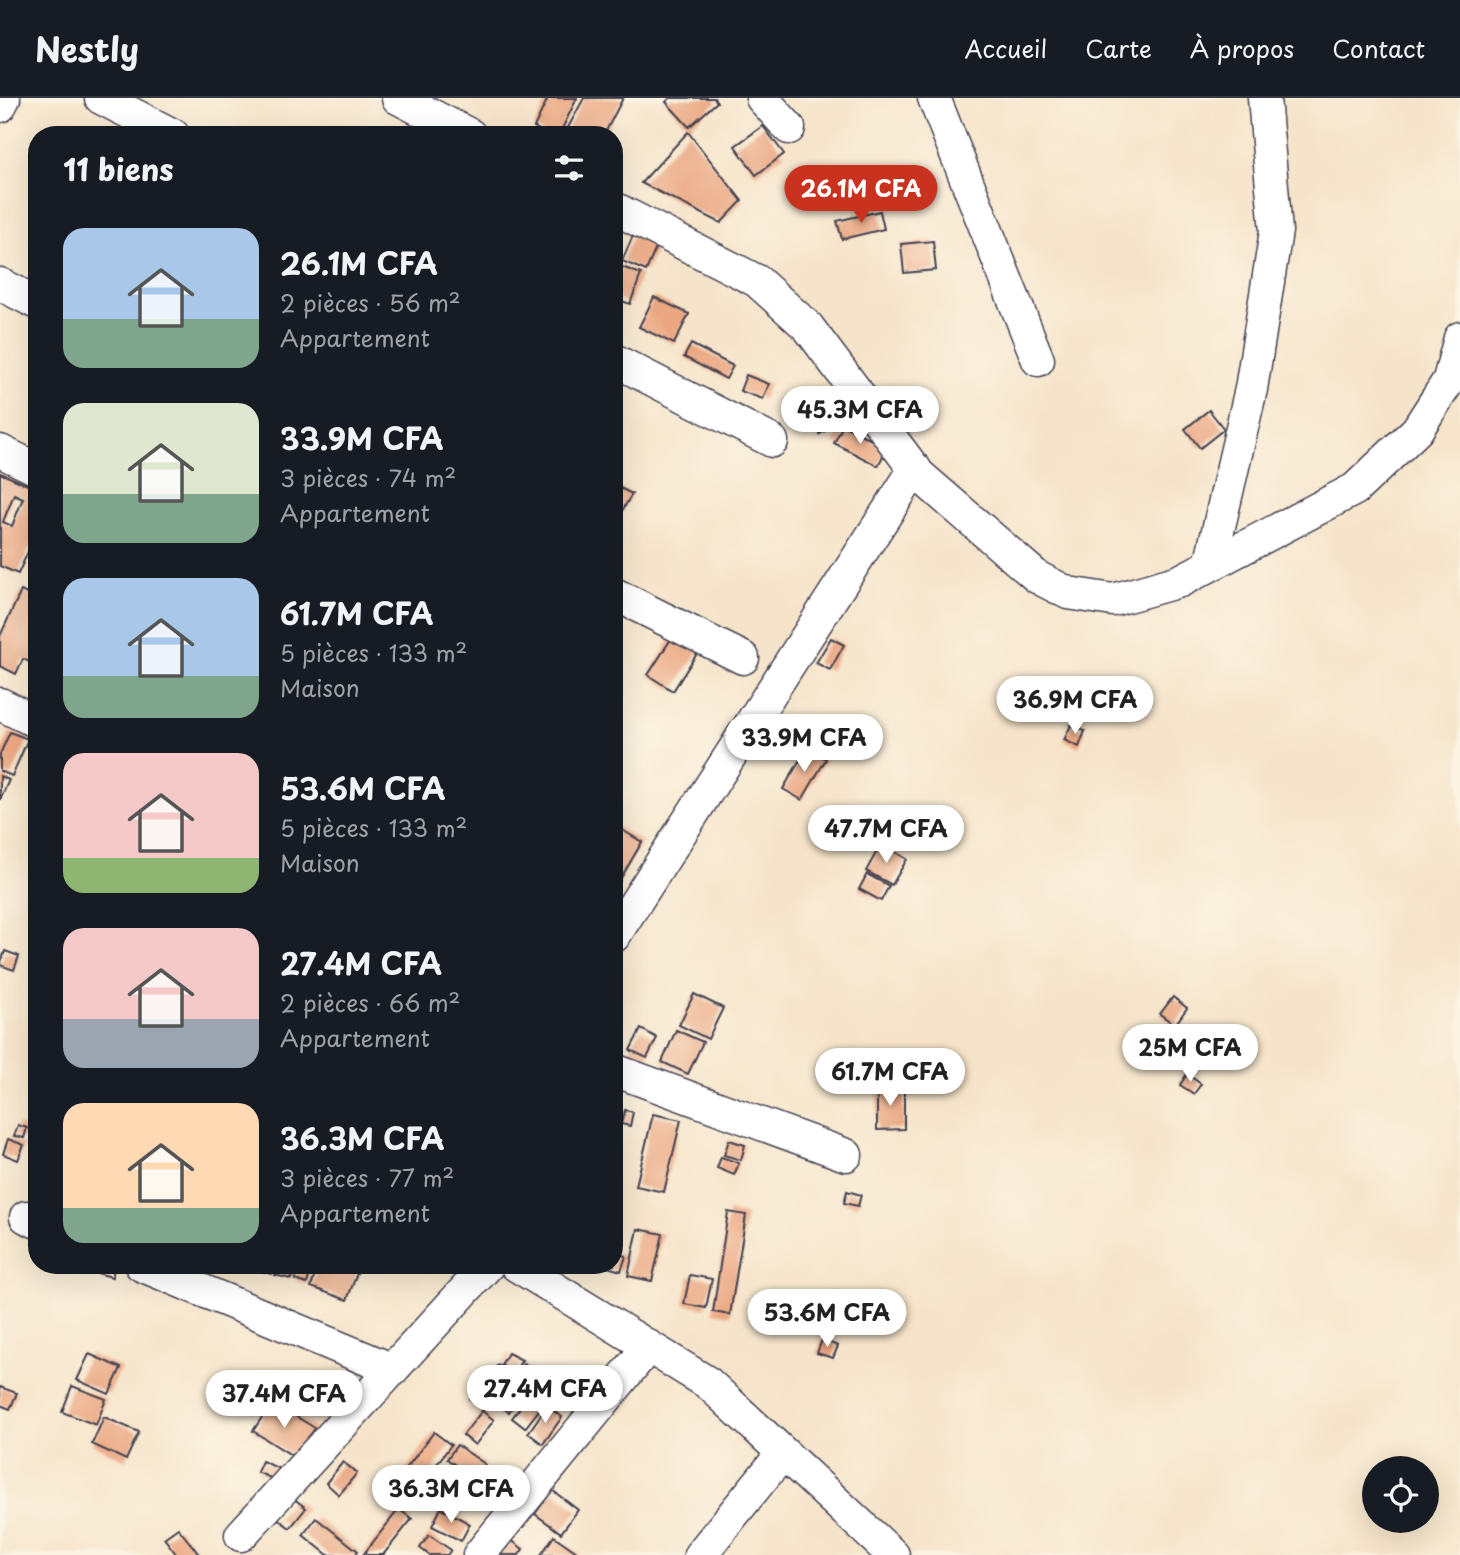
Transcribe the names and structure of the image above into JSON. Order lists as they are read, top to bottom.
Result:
{
  "page": {
    "header": "Nestly",
    "nav": [
      "Accueil",
      "Carte",
      "À propos",
      "Contact"
    ],
    "heading": "11 biens",
    "price": [
      "26.1M CFA",
      "45.3M CFA",
      "36.9M CFA",
      "33.9M CFA",
      "47.7M CFA",
      "25M CFA",
      "61.7M CFA",
      "53.6M CFA",
      "27.4M CFA",
      "37.4M CFA",
      "36.3M CFA"
    ],
    "list": [
      {
        "name": "26.1M CFA",
        "note": "2 pièces · 56 m² · Appartement"
      },
      {
        "name": "33.9M CFA",
        "note": "3 pièces · 74 m² · Appartement"
      },
      {
        "name": "61.7M CFA",
        "note": "5 pièces · 133 m² · Maison"
      },
      {
        "name": "53.6M CFA",
        "note": "5 pièces · 133 m² · Maison"
      },
      {
        "name": "27.4M CFA",
        "note": "2 pièces · 66 m² · Appartement"
      },
      {
        "name": "36.3M CFA",
        "note": "3 pièces · 77 m² · Appartement"
      }
    ]
  }
}
